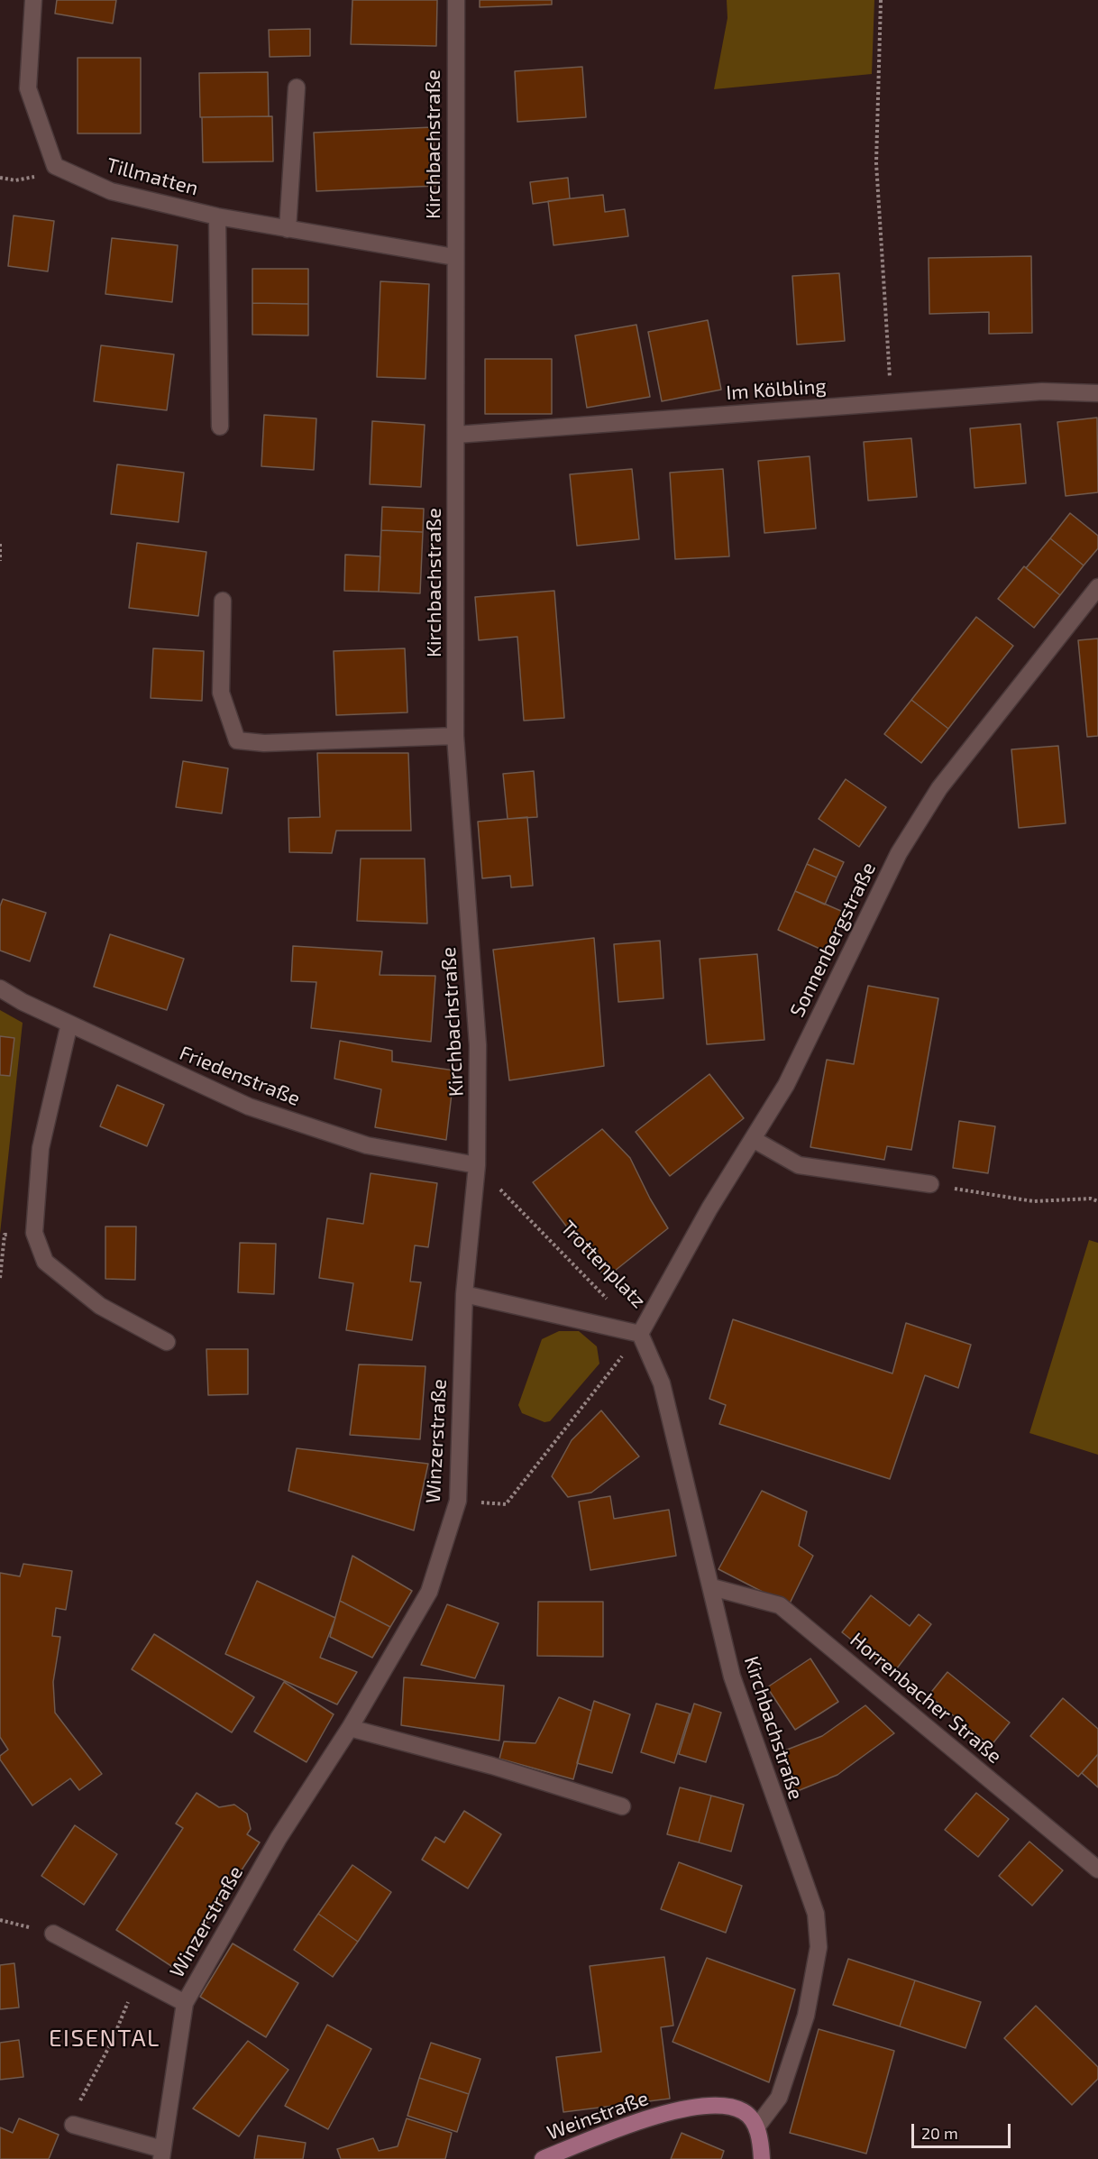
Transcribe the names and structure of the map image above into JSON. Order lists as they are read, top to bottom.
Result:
{
  "streets": {
    "main road": ["Weinstraße"],
    "street": [
      "Kirchbachstraße",
      "Tillmatten",
      "Im Kölbling",
      "Sonnenbergstraße",
      "Friedenstraße",
      "Trottenplatz",
      "Winzerstraße",
      "Horrenbacher Straße"
    ]
  },
  "crossings": [
    ["Kirchbachstraße", "Tillmatten"],
    ["Kirchbachstraße", "Im Kölbling"],
    ["Kirchbachstraße", "Sonnenbergstraße"],
    ["Kirchbachstraße", "Friedenstraße"],
    ["Kirchbachstraße", "Trottenplatz"],
    ["Kirchbachstraße", "Winzerstraße"],
    ["Kirchbachstraße", "Horrenbacher Straße"],
    ["Kirchbachstraße", "Weinstraße"],
    ["Sonnenbergstraße", "Trottenplatz"],
    ["Friedenstraße", "Trottenplatz"],
    ["Friedenstraße", "Winzerstraße"],
    ["Trottenplatz", "Winzerstraße"]
  ],
  "districts": ["EISENTAL"],
  "scale_bar": "20 m"
}
